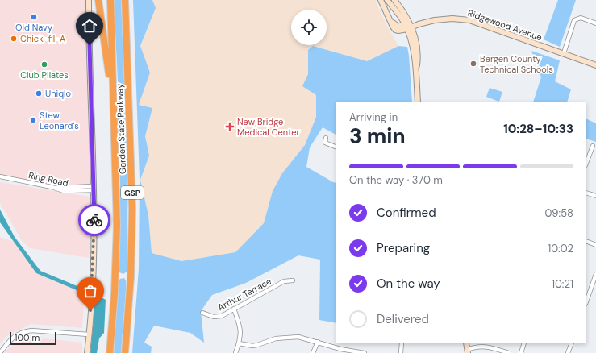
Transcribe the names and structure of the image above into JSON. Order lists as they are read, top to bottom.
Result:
{
  "streets": {
    "highway": ["Garden State Parkway", "GSP"],
    "street": ["Ridgewood Avenue", "Ring Road", "Arthur Terrace"]
  },
  "places": {
    "other": [
      "Old Navy",
      "Chick-fil-A",
      "Bergen County Technical Schools",
      "Club Pilates",
      "Uniqlo",
      "Stew Leonard's"
    ],
    "health": ["New Bridge Medical Center"]
  },
  "scale_bar": "100 m",
  "page": {
    "heading": ["3 min", "Arriving in", "10:28–10:33"],
    "bar": "On the way · 370 m",
    "list": [
      ["Confirmed", "09:58"],
      ["Preparing", "10:02"],
      ["On the way", "10:21"],
      "Delivered"
    ],
    "scale": "100 m"
  }
}
